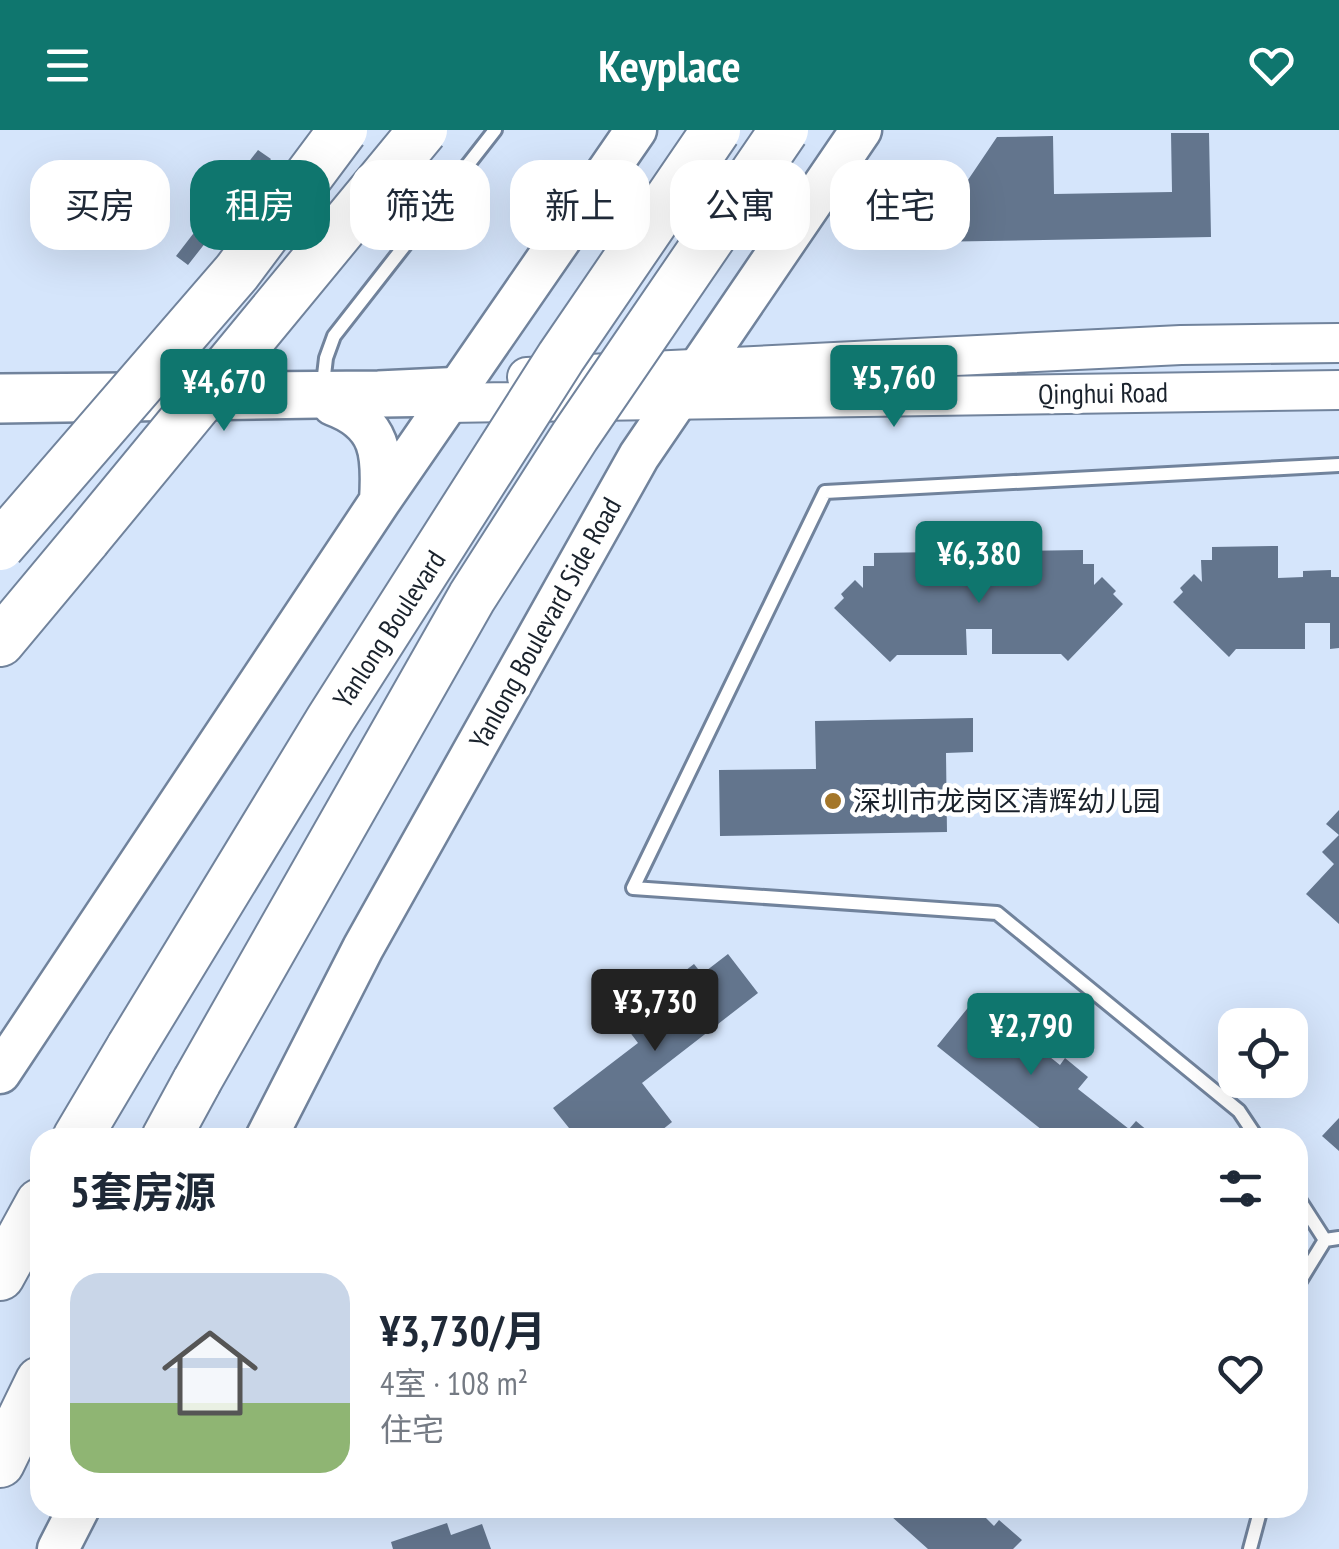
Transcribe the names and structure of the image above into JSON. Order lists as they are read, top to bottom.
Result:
{
  "streets": {
    "highway": ["Yanlong Boulevard"],
    "main road": ["Yanlong Boulevard Side Road"],
    "street": ["Qinghui Road"]
  },
  "crossings": [
    ["Qinghui Road", "Yanlong Boulevard Side Road"]
  ],
  "places": ["深圳市龙岗区清辉幼儿园"],
  "page": {
    "header": "Keyplace",
    "chip": [
      "买房",
      "租房",
      "筛选",
      "新上",
      "公寓",
      "住宅"
    ],
    "price": [
      "¥5,760",
      "¥4,670",
      "¥6,380",
      "¥3,730",
      "¥2,790"
    ],
    "heading": "5套房源",
    "list": [
      {
        "name": "¥3,730/月",
        "note": "4室 · 108 m² · 住宅"
      }
    ]
  }
}
